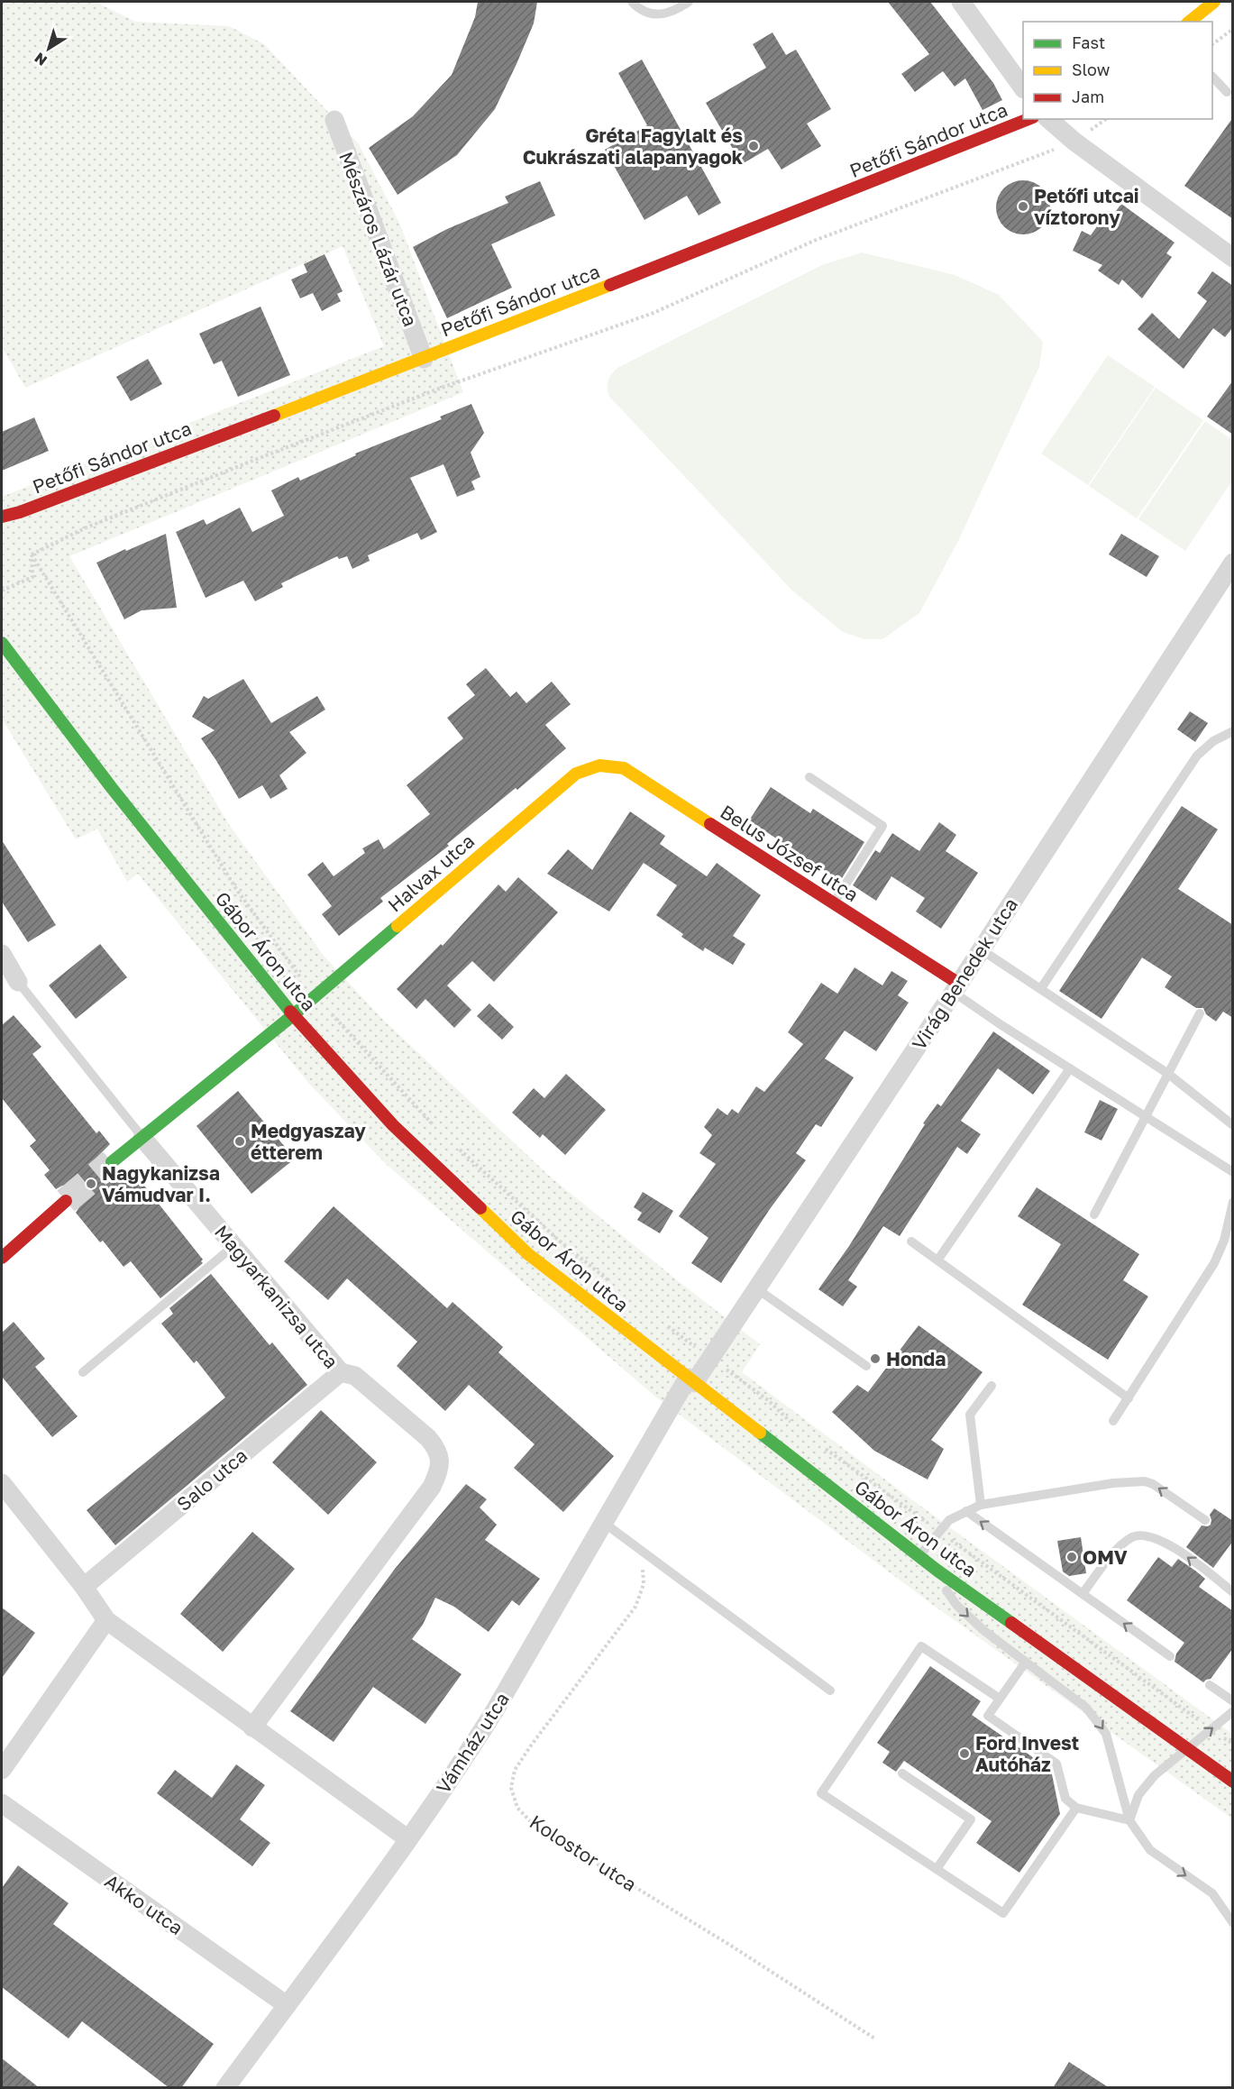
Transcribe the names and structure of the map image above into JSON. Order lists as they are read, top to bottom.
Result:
{
  "streets": {
    "street": [
      "Petőfi Sándor utca",
      "Mészáros Lázár utca",
      "Belus József utca",
      "Halvax utca",
      "Gábor Áron utca",
      "Virág Benedek utca",
      "Magyarkanizsa utca",
      "Salo utca",
      "Vámház utca",
      "Akko utca"
    ],
    "path": ["Kolostor utca"]
  },
  "crossings": [
    ["Petőfi Sándor utca", "Mészáros Lázár utca"],
    ["Belus József utca", "Halvax utca"],
    ["Belus József utca", "Virág Benedek utca"],
    ["Halvax utca", "Gábor Áron utca"],
    ["Halvax utca", "Magyarkanizsa utca"],
    ["Gábor Áron utca", "Virág Benedek utca"],
    ["Gábor Áron utca", "Vámház utca"],
    ["Virág Benedek utca", "Vámház utca"],
    ["Magyarkanizsa utca", "Salo utca"],
    ["Vámház utca", "Akko utca"]
  ],
  "places": [
    "Gréta Fagylalt és Cukrászati alapanyagok",
    "Petőfi utcai víztorony",
    "Medgyaszay étterem",
    "Nagykanizsa Vámudvar I.",
    "Honda",
    "OMV",
    "Ford Invest Autóház"
  ],
  "legend": ["Fast", "Slow", "Jam"],
  "north": "bottom left"
}
